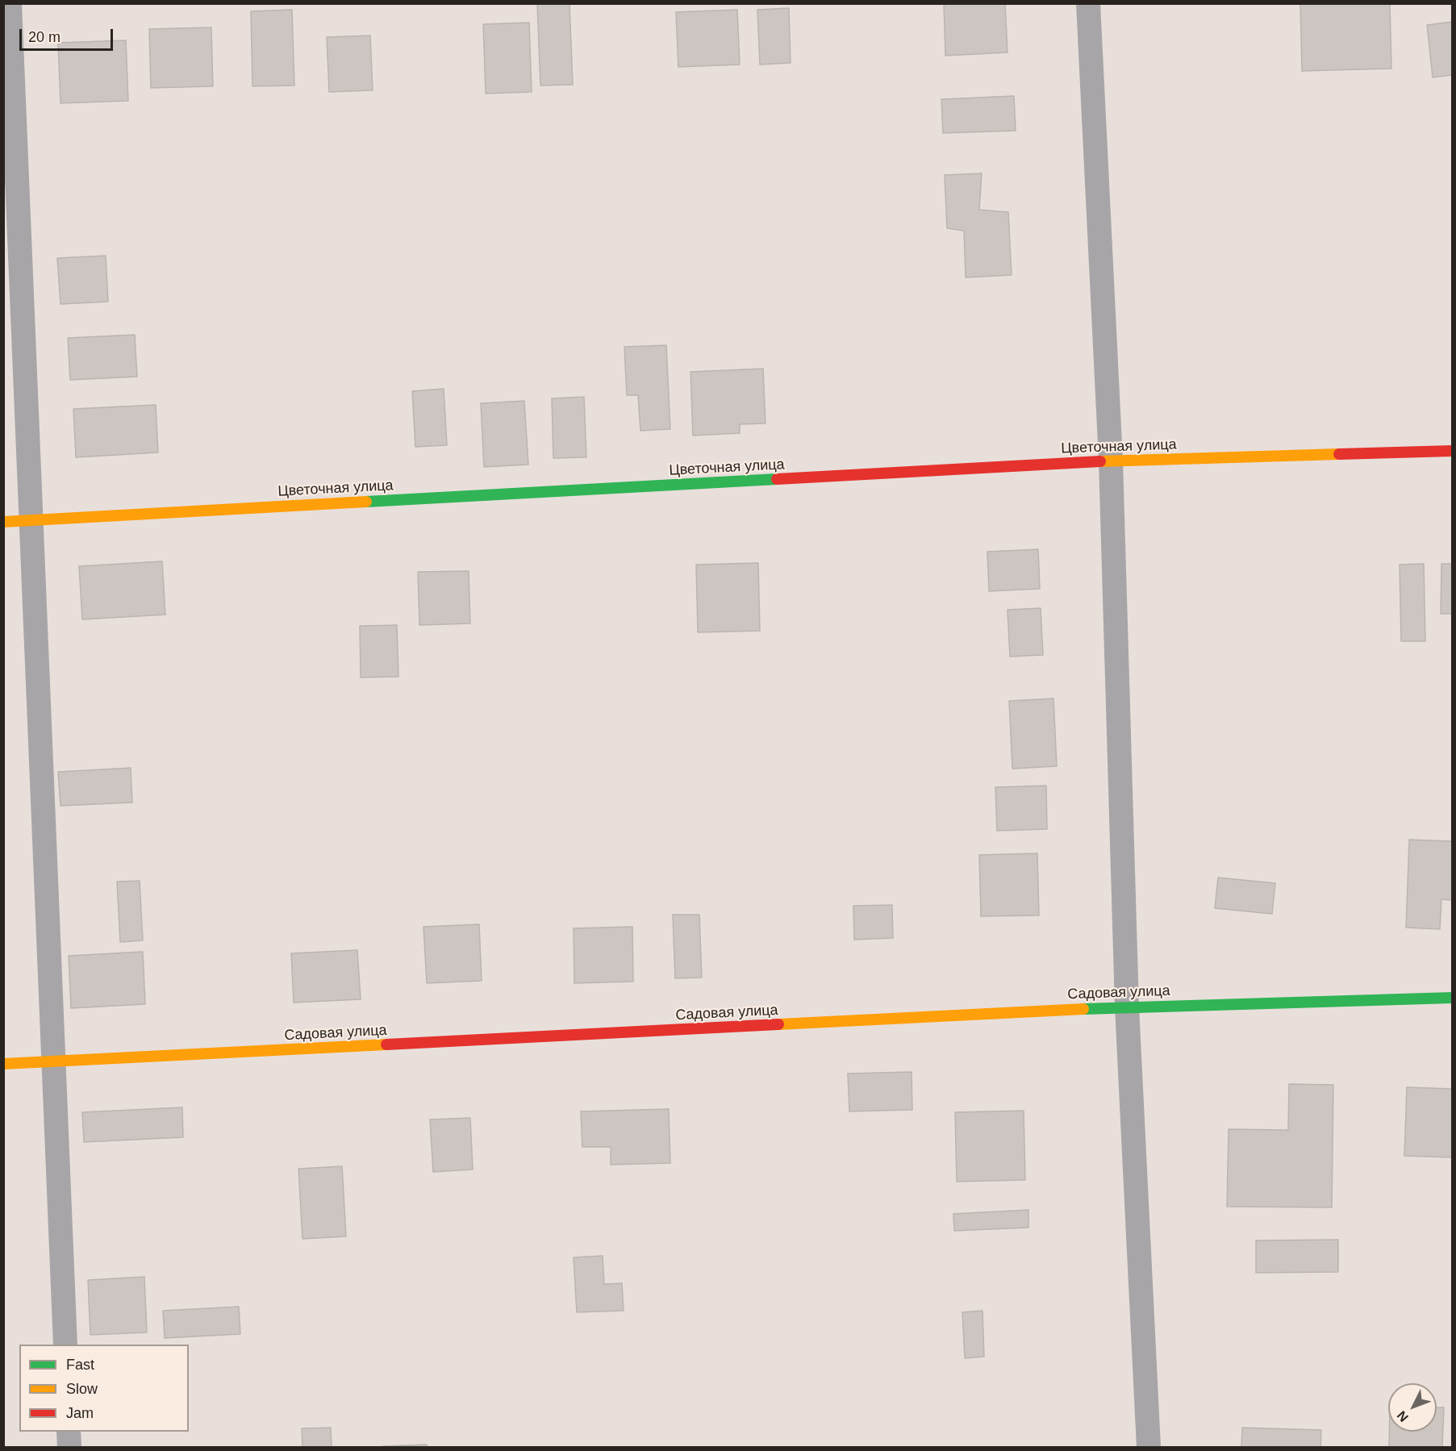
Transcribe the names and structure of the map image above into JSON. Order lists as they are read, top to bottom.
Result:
{
  "streets": {
    "street": ["Цветочная улица", "Садовая улица"]
  },
  "legend": ["Fast", "Slow", "Jam"],
  "scale_bar": "20 m",
  "north": "bottom left"
}
